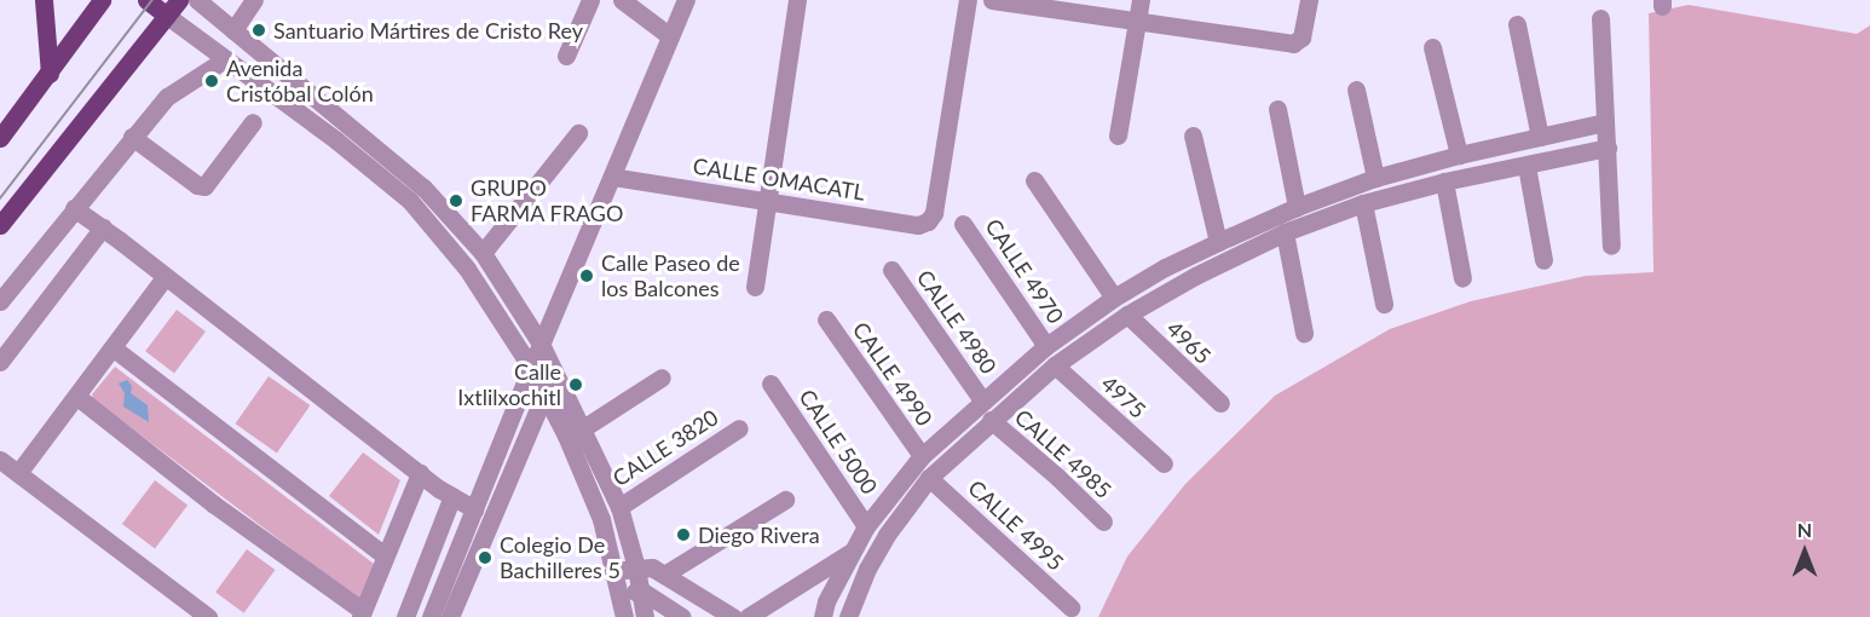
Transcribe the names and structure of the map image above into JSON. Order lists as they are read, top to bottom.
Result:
{
  "streets": {
    "street": [
      "CALLE OMACATL",
      "CALLE 4970",
      "CALLE 4980",
      "4965",
      "CALLE 4990",
      "4975",
      "CALLE 5000",
      "CALLE 3820",
      "CALLE 4985",
      "CALLE 4995"
    ]
  },
  "places": [
    "Santuario Mártires de Cristo Rey",
    "Avenida Cristóbal Colón",
    "GRUPO FARMA FRAGO",
    "Calle Paseo de los Balcones",
    "Calle Ixtlilxochitl",
    "Diego Rivera",
    "Colegio De Bachilleres 5"
  ],
  "north": "top"
}
